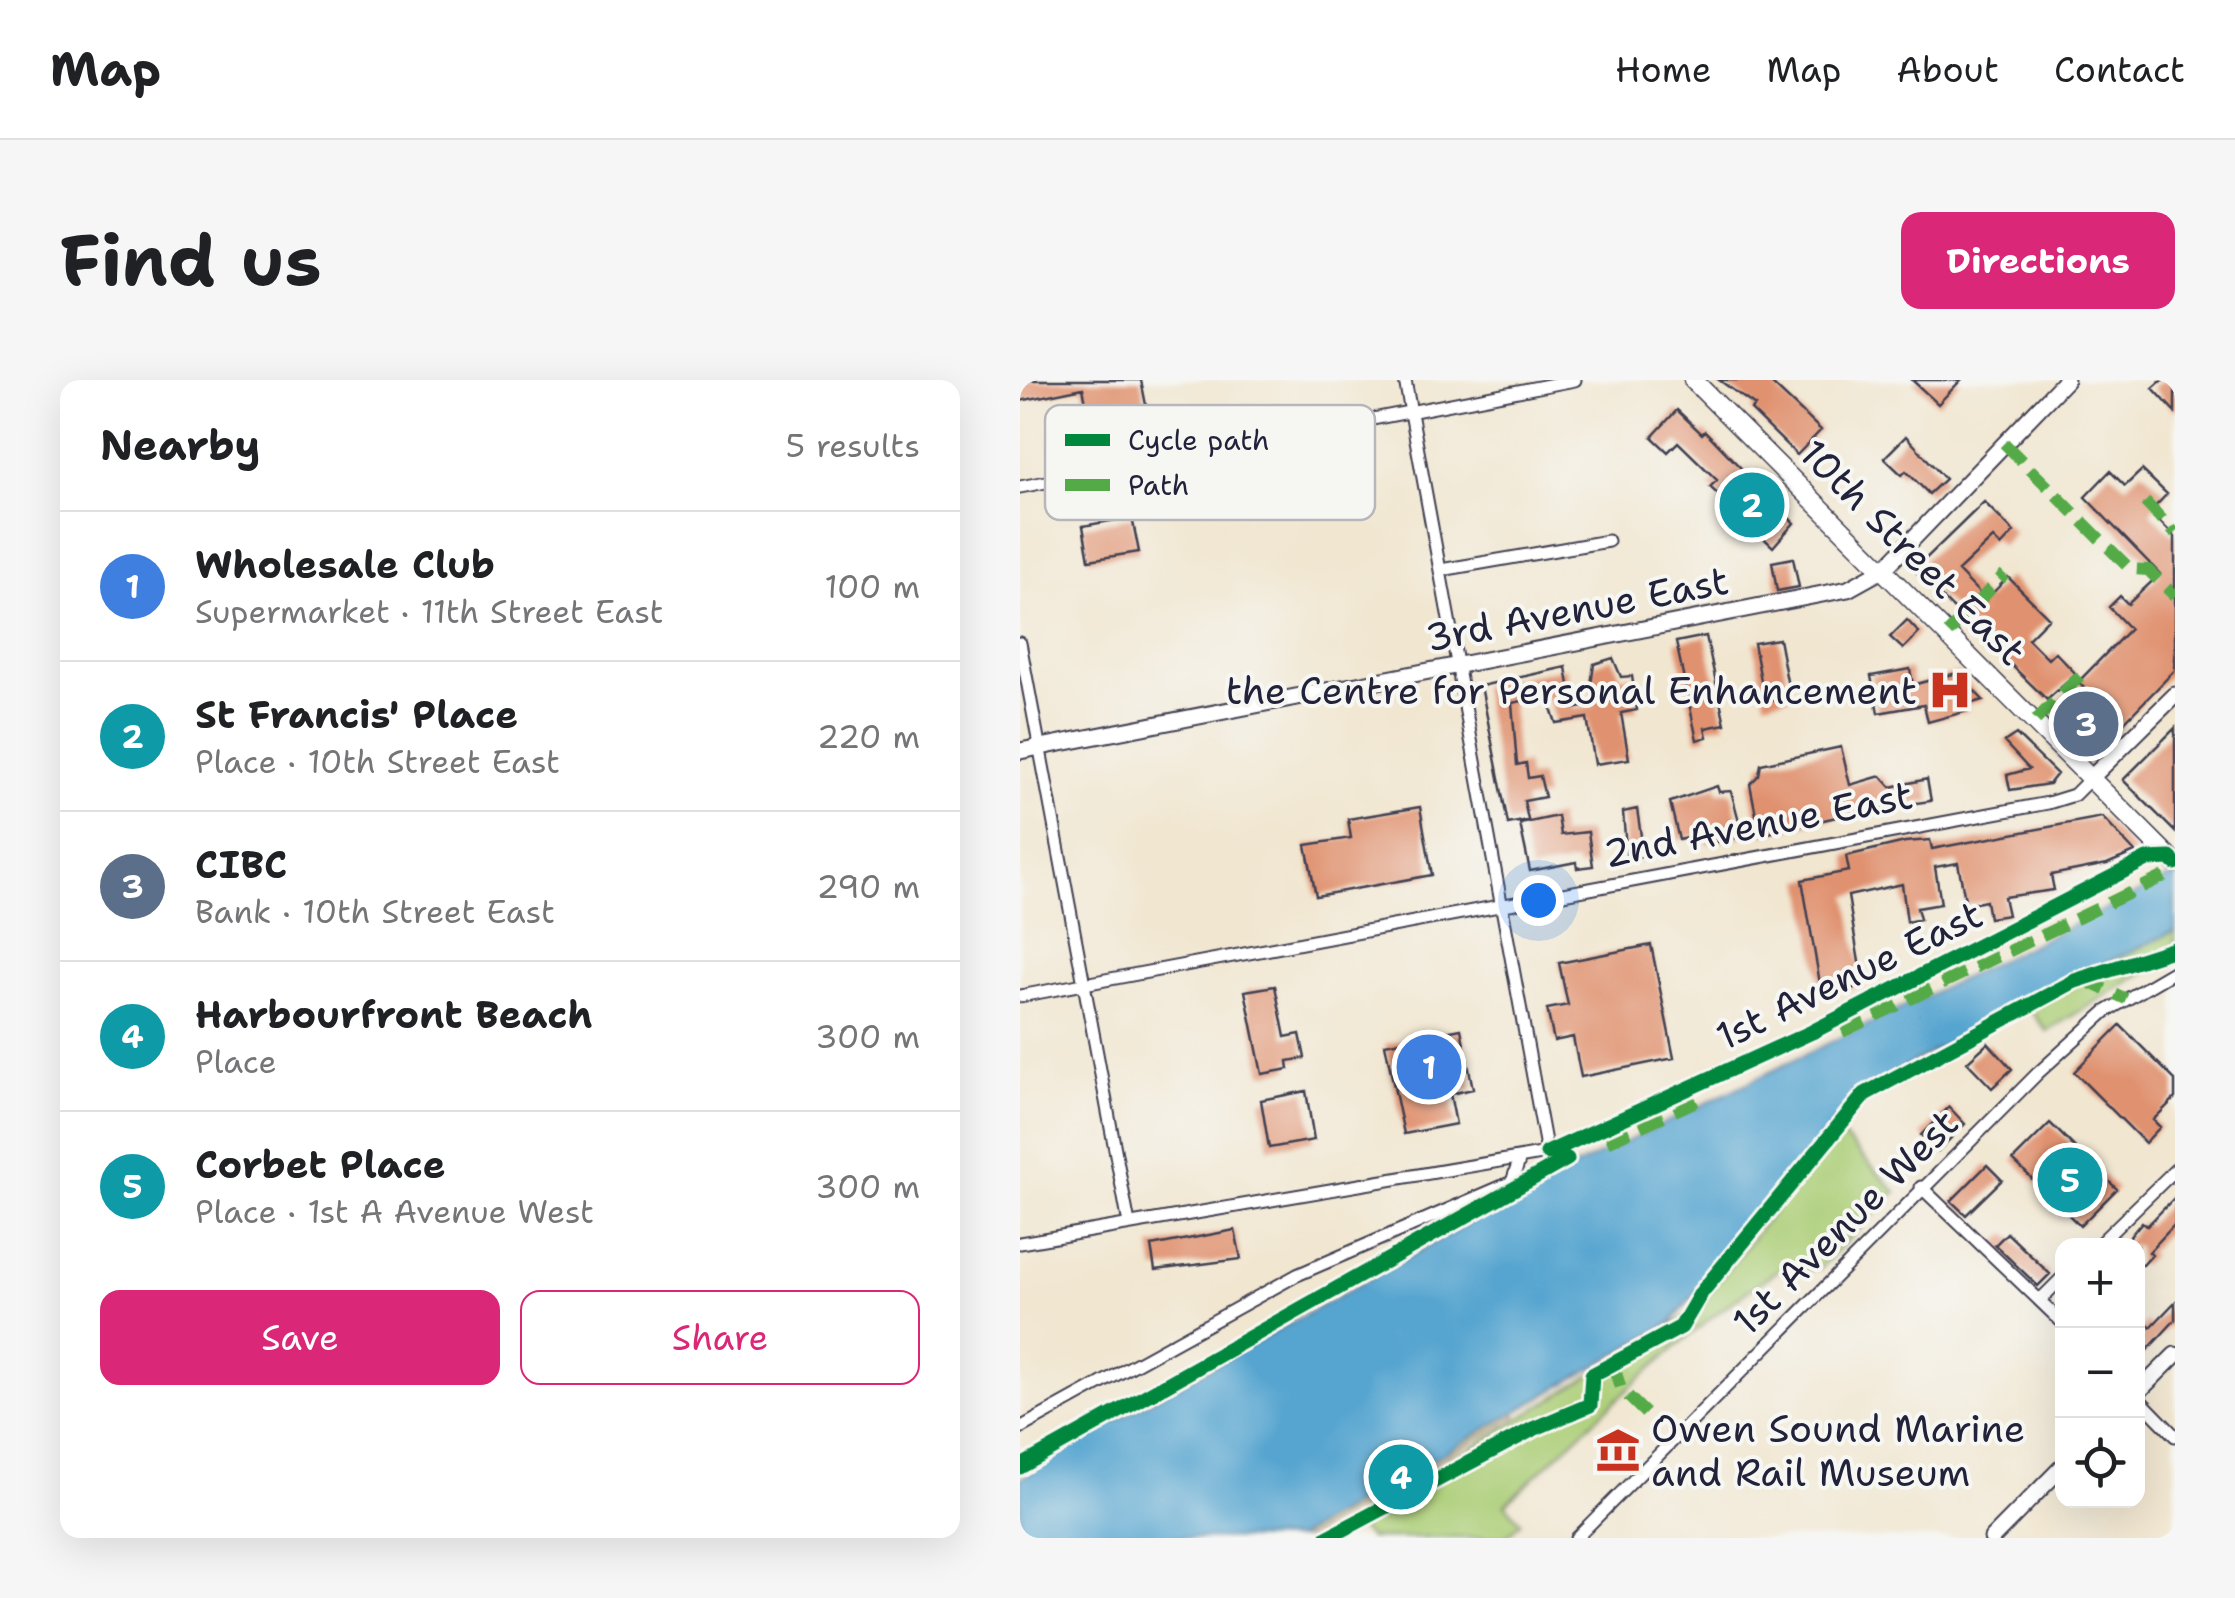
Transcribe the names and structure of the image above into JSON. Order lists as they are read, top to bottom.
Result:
{
  "streets": {
    "main road": ["10th Street East", "3rd Avenue East", "2nd Avenue East"],
    "street": ["1st Avenue East", "1st Avenue West"]
  },
  "crossings": [
    ["10th Street East", "3rd Avenue East"],
    ["10th Street East", "2nd Avenue East"],
    ["10th Street East", "1st Avenue East"]
  ],
  "places": {
    "hospital": ["the Centre for Personal Enhancement"],
    "museum": ["Owen Sound Marine and Rail Museum"]
  },
  "legend": ["Cycle path", "Path"],
  "page": {
    "header": "Map",
    "nav": [
      "Home",
      "Map",
      "About",
      "Contact"
    ],
    "buttons": [
      "Directions",
      ["Save", "Share"]
    ],
    "title": "Find us",
    "heading": ["Nearby", "5 results"],
    "pins": [
      "2",
      "3",
      "1",
      "5",
      "4"
    ],
    "list": [
      {
        "mark": "1",
        "name": "Wholesale Club",
        "note": "Supermarket · 11th Street East",
        "value": "100 m"
      },
      {
        "mark": "2",
        "name": "St Francis' Place",
        "note": "Place · 10th Street East",
        "value": "220 m"
      },
      {
        "mark": "3",
        "name": "CIBC",
        "note": "Bank · 10th Street East",
        "value": "290 m"
      },
      {
        "mark": "4",
        "name": "Harbourfront Beach",
        "note": "Place",
        "value": "300 m"
      },
      {
        "mark": "5",
        "name": "Corbet Place",
        "note": "Place · 1st A Avenue West",
        "value": "300 m"
      }
    ],
    "map_buttons": ["+", "−"]
  }
}
